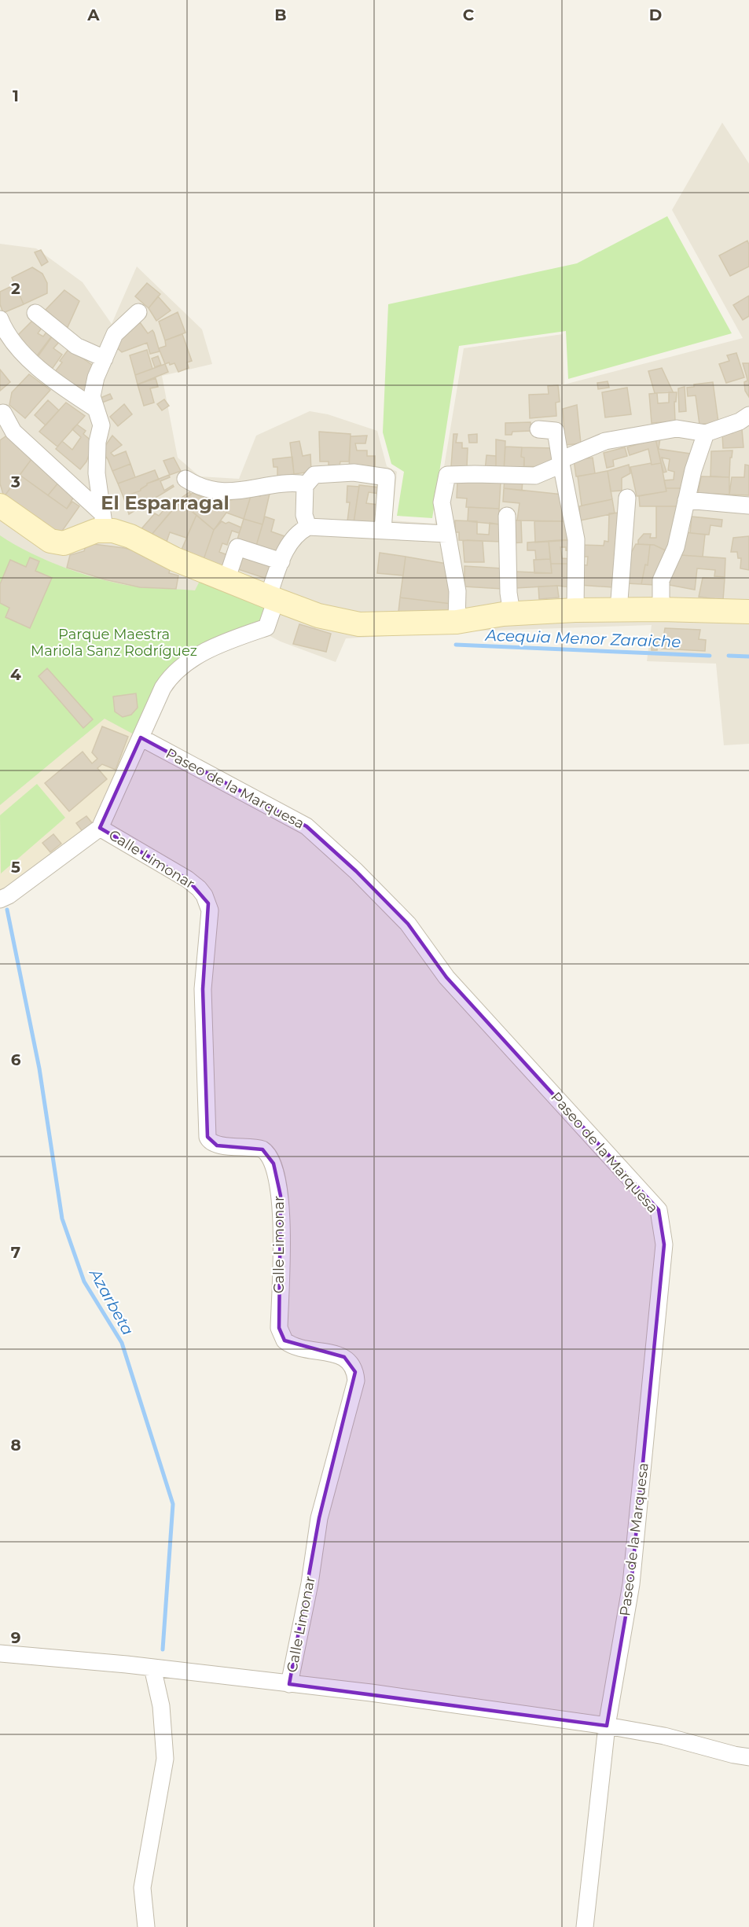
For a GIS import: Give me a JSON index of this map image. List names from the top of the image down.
{
  "streets": {
    "street": ["Paseo de la Marquesa", "Calle Limonar"]
  },
  "crossings": [
    ["Paseo de la Marquesa", "Calle Limonar"]
  ],
  "districts": ["El Esparragal"],
  "water": ["Acequia Menor Zaraiche", "Azarbeta"],
  "parks": ["Parque Maestra Mariola Sanz Rodríguez"],
  "grid": {
    "columns": [
      "A",
      "B",
      "C",
      "D"
    ],
    "rows": [
      "1",
      "2",
      "3",
      "4",
      "5",
      "6",
      "7",
      "8",
      "9"
    ]
  }
}
